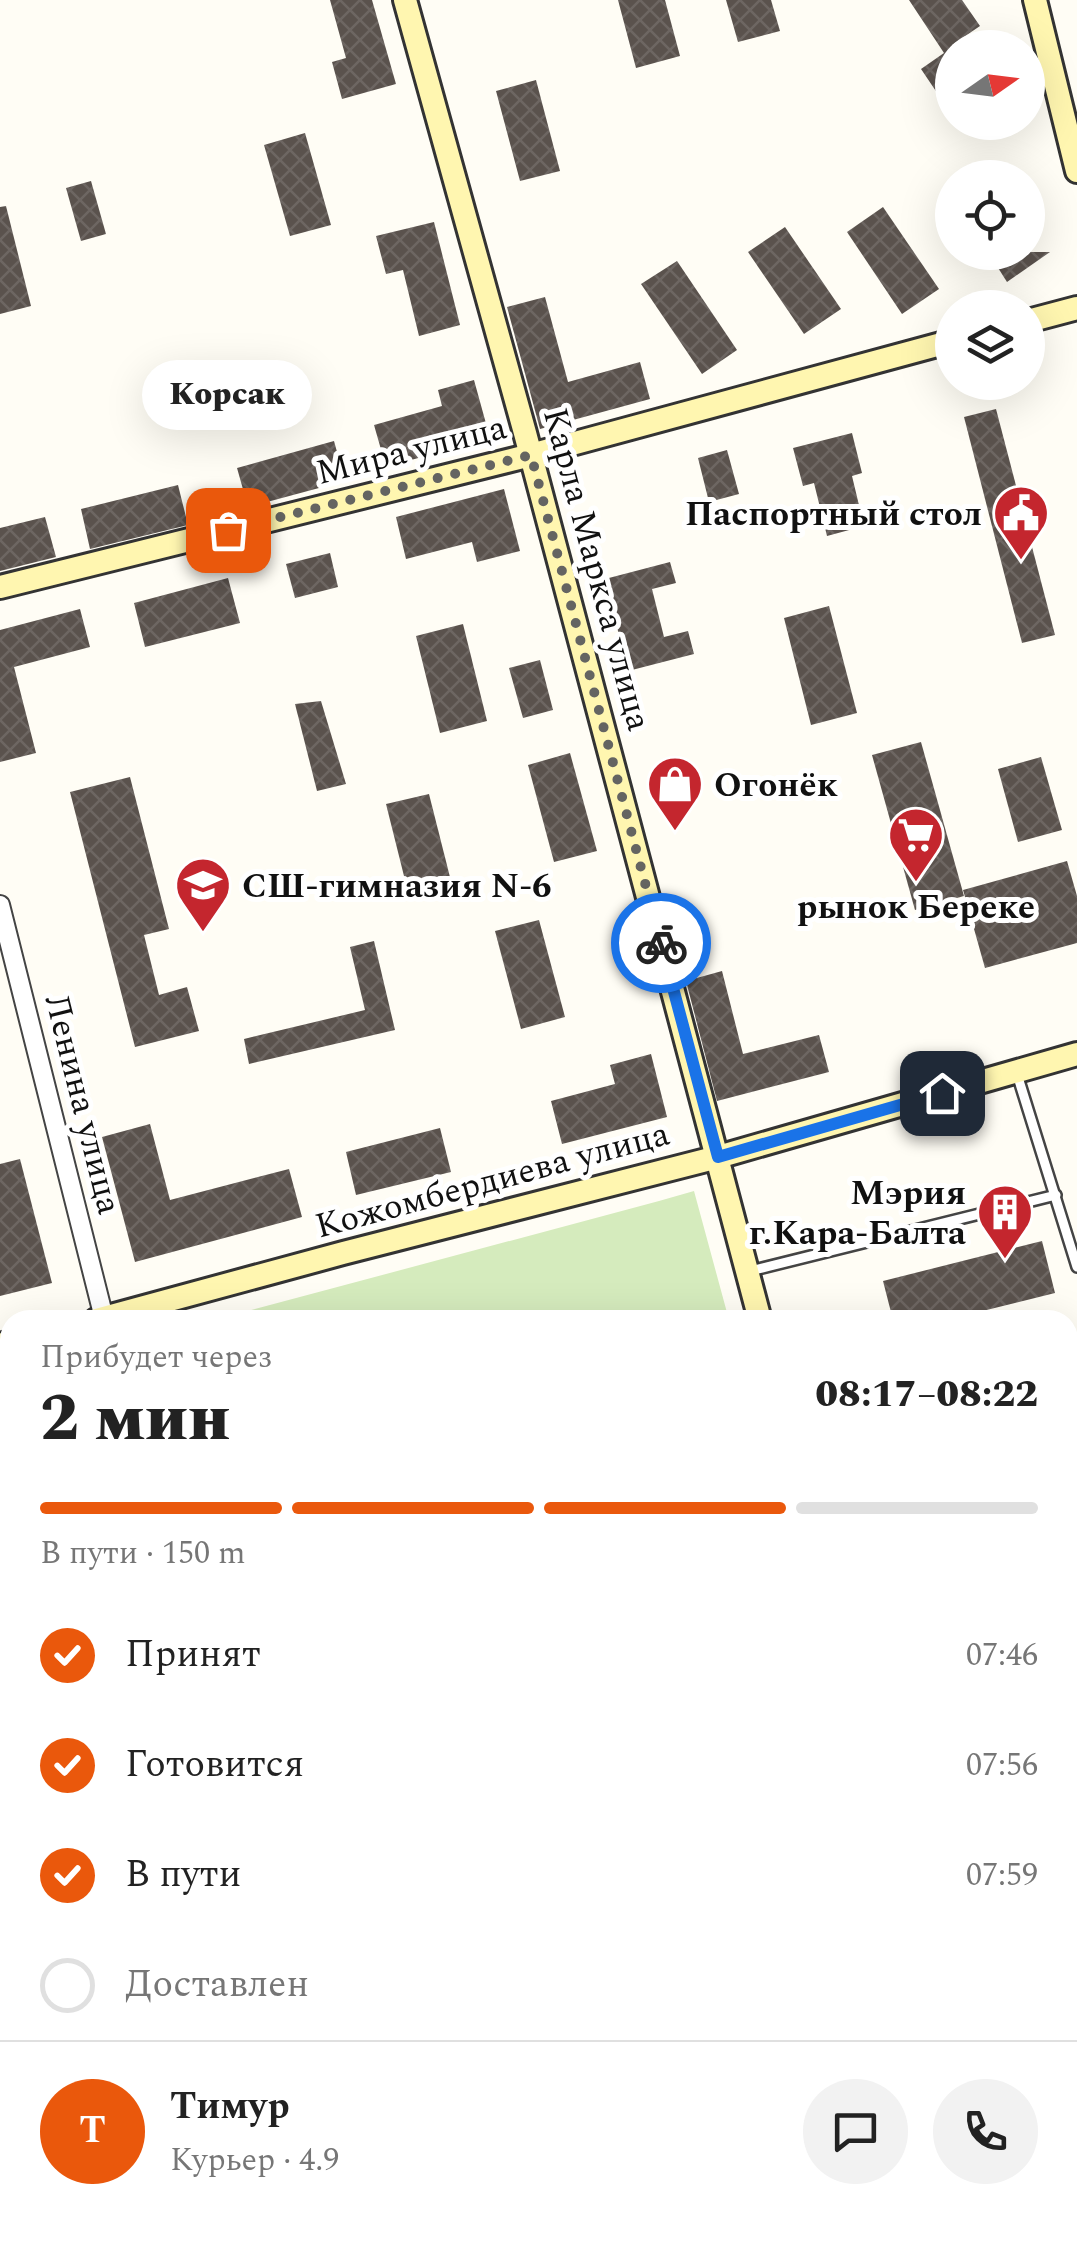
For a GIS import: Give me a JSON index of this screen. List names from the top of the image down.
{
  "streets": {
    "street": [
      "Мира улица",
      "Карла Маркса улица",
      "Ленина улица",
      "Кожомбердиева улица"
    ]
  },
  "crossings": [
    ["Мира улица", "Карла Маркса улица"],
    ["Карла Маркса улица", "Кожомбердиева улица"]
  ],
  "places": {
    "other": ["Корсак"],
    "public building": ["Паспортный стол"],
    "shop": ["Огонёк"],
    "supermarket": ["рынок Береке"],
    "school or university": ["СШ-гимназия N-6"],
    "building": ["Мэрия г.Кара-Балта"]
  },
  "north": "right",
  "page": {
    "bubble": "Корсак",
    "heading": ["2 мин", "Прибудет через", "08:17–08:22"],
    "panel": ["Тимур", "Курьер · 4.9"],
    "bar": "В пути · 150 m",
    "list": [
      ["Принят", "07:46"],
      ["Готовится", "07:56"],
      ["В пути", "07:59"],
      "Доставлен"
    ],
    "round": "Т"
  }
}
